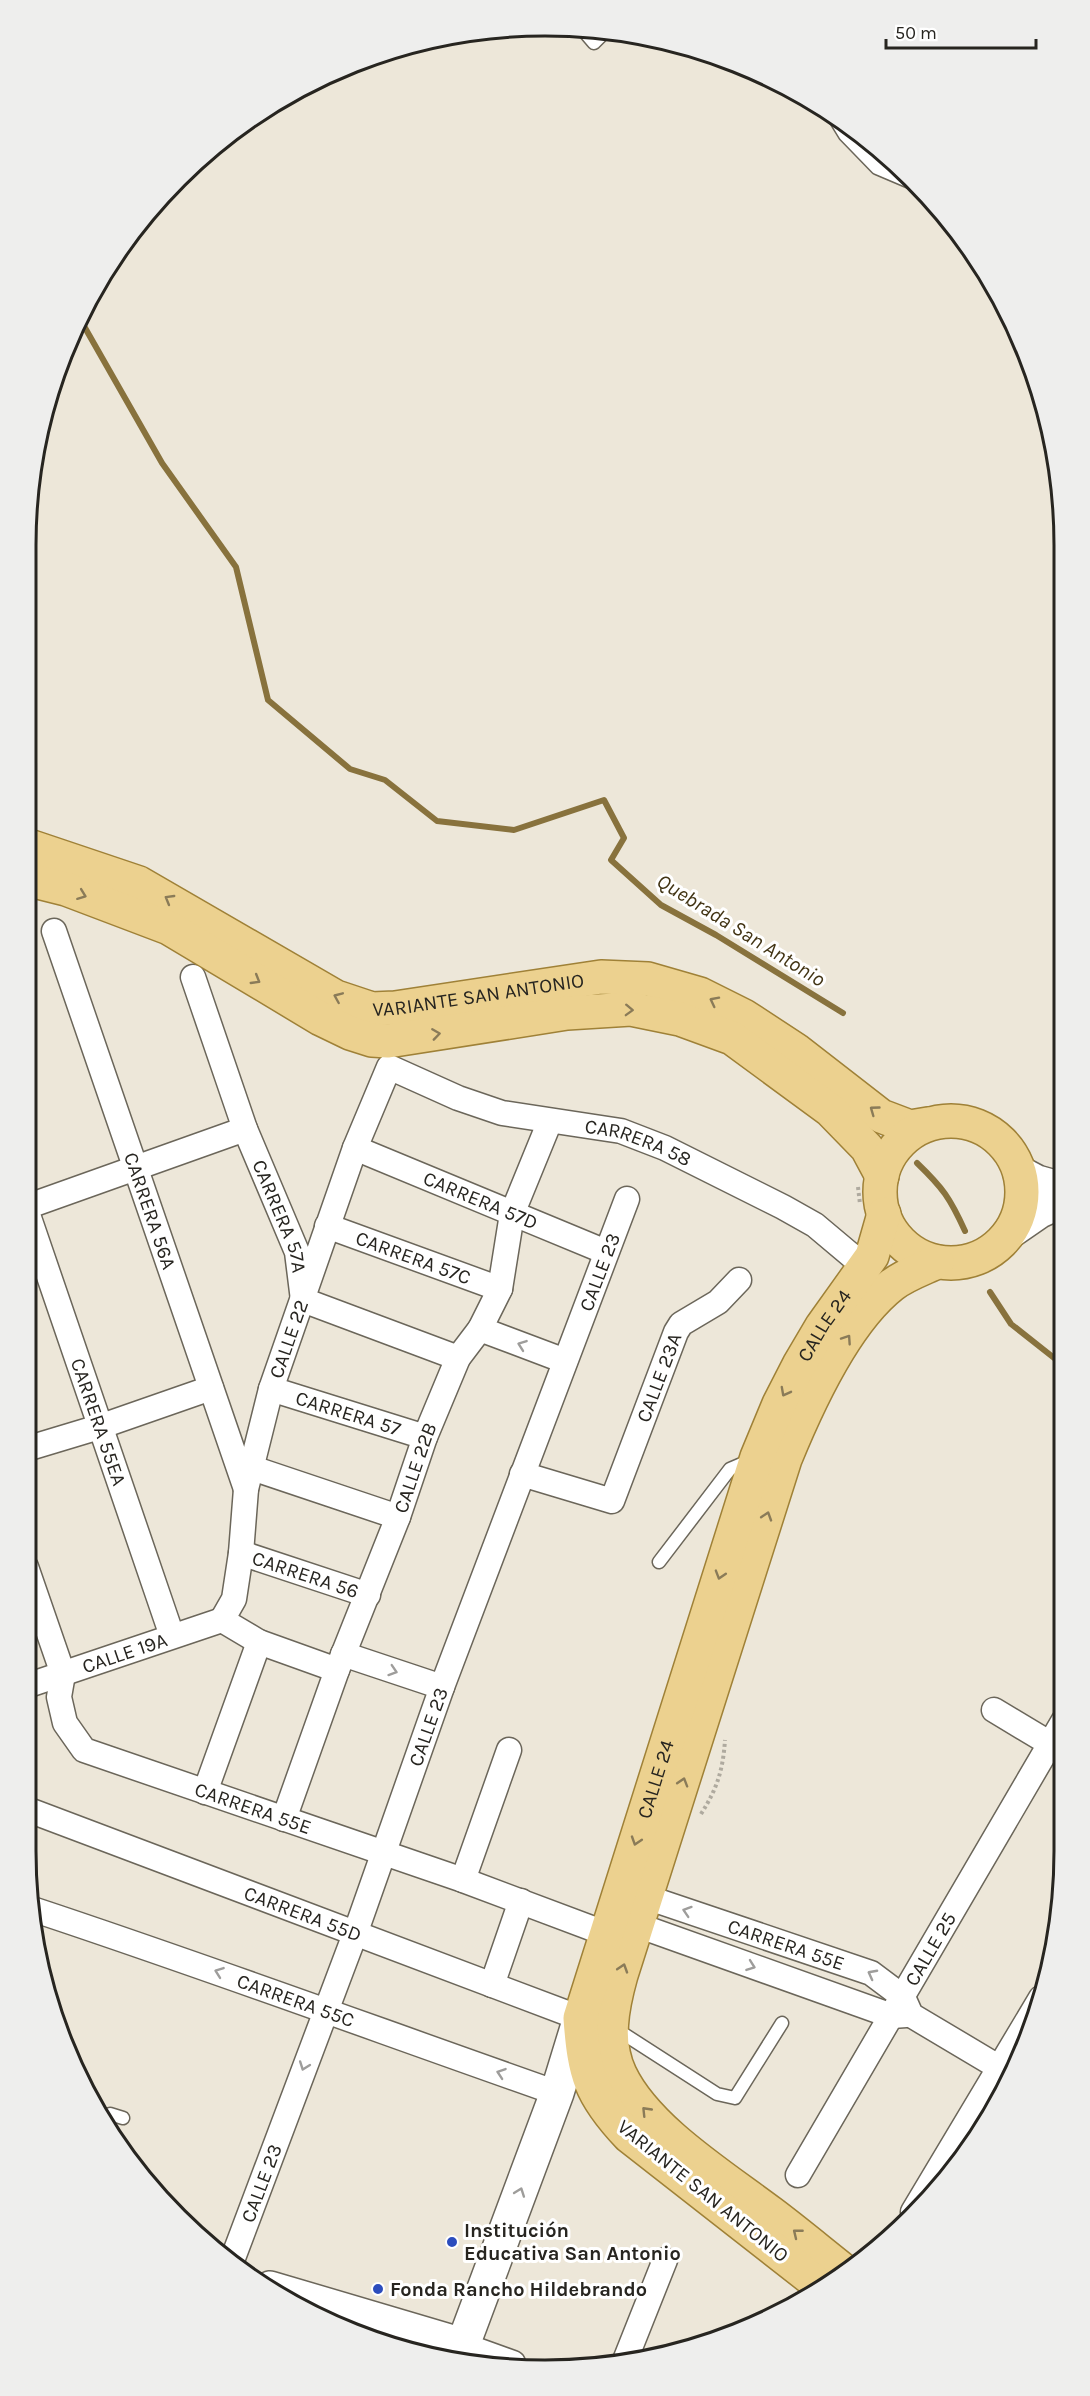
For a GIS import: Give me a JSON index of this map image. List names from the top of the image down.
{
  "streets": {
    "main road": ["VARIANTE SAN ANTONIO", "CALLE 24"],
    "street": [
      "CARRERA 58",
      "CARRERA 57D",
      "CARRERA 56A",
      "CARRERA 57A",
      "CARRERA 57C",
      "CALLE 23",
      "CALLE 22",
      "CALLE 23A",
      "CARRERA 57",
      "CARRERA 55EA",
      "CALLE 22B",
      "CARRERA 56",
      "CALLE 19A",
      "CARRERA 55E",
      "CARRERA 55D",
      "CALLE 25",
      "CARRERA 55C"
    ]
  },
  "crossings": [
    ["VARIANTE SAN ANTONIO", "CALLE 24"],
    ["VARIANTE SAN ANTONIO", "CARRERA 55D"],
    ["CARRERA 58", "CALLE 24"],
    ["CARRERA 58", "CALLE 22"],
    ["CARRERA 58", "CALLE 22B"],
    ["CARRERA 57D", "CALLE 23"],
    ["CARRERA 57D", "CALLE 22"],
    ["CARRERA 57D", "CALLE 22B"],
    ["CARRERA 56A", "CALLE 22"],
    ["CARRERA 57A", "CALLE 22"],
    ["CARRERA 57A", "CALLE 22B"],
    ["CARRERA 57C", "CALLE 22"],
    ["CARRERA 57C", "CALLE 22B"],
    ["CALLE 23", "CALLE 23A"],
    ["CALLE 23", "CARRERA 55E"],
    ["CALLE 23", "CARRERA 55D"],
    ["CALLE 23", "CARRERA 55C"],
    ["CALLE 24", "CARRERA 55E"],
    ["CALLE 24", "CARRERA 55D"],
    ["CALLE 24", "CARRERA 55C"],
    ["CALLE 22", "CARRERA 57"],
    ["CALLE 22", "CARRERA 56"],
    ["CALLE 22", "CALLE 19A"],
    ["CARRERA 57", "CALLE 22B"],
    ["CARRERA 55EA", "CALLE 19A"],
    ["CALLE 22B", "CARRERA 56"],
    ["CALLE 22B", "CARRERA 55E"],
    ["CALLE 19A", "CARRERA 55E"],
    ["CARRERA 55E", "CALLE 25"]
  ],
  "one_way": ["CARRERA 55C"],
  "water": ["Quebrada San Antonio"],
  "places": ["Institución Educativa San Antonio", "Fonda Rancho Hildebrando"],
  "scale_bar": "50 m"
}
